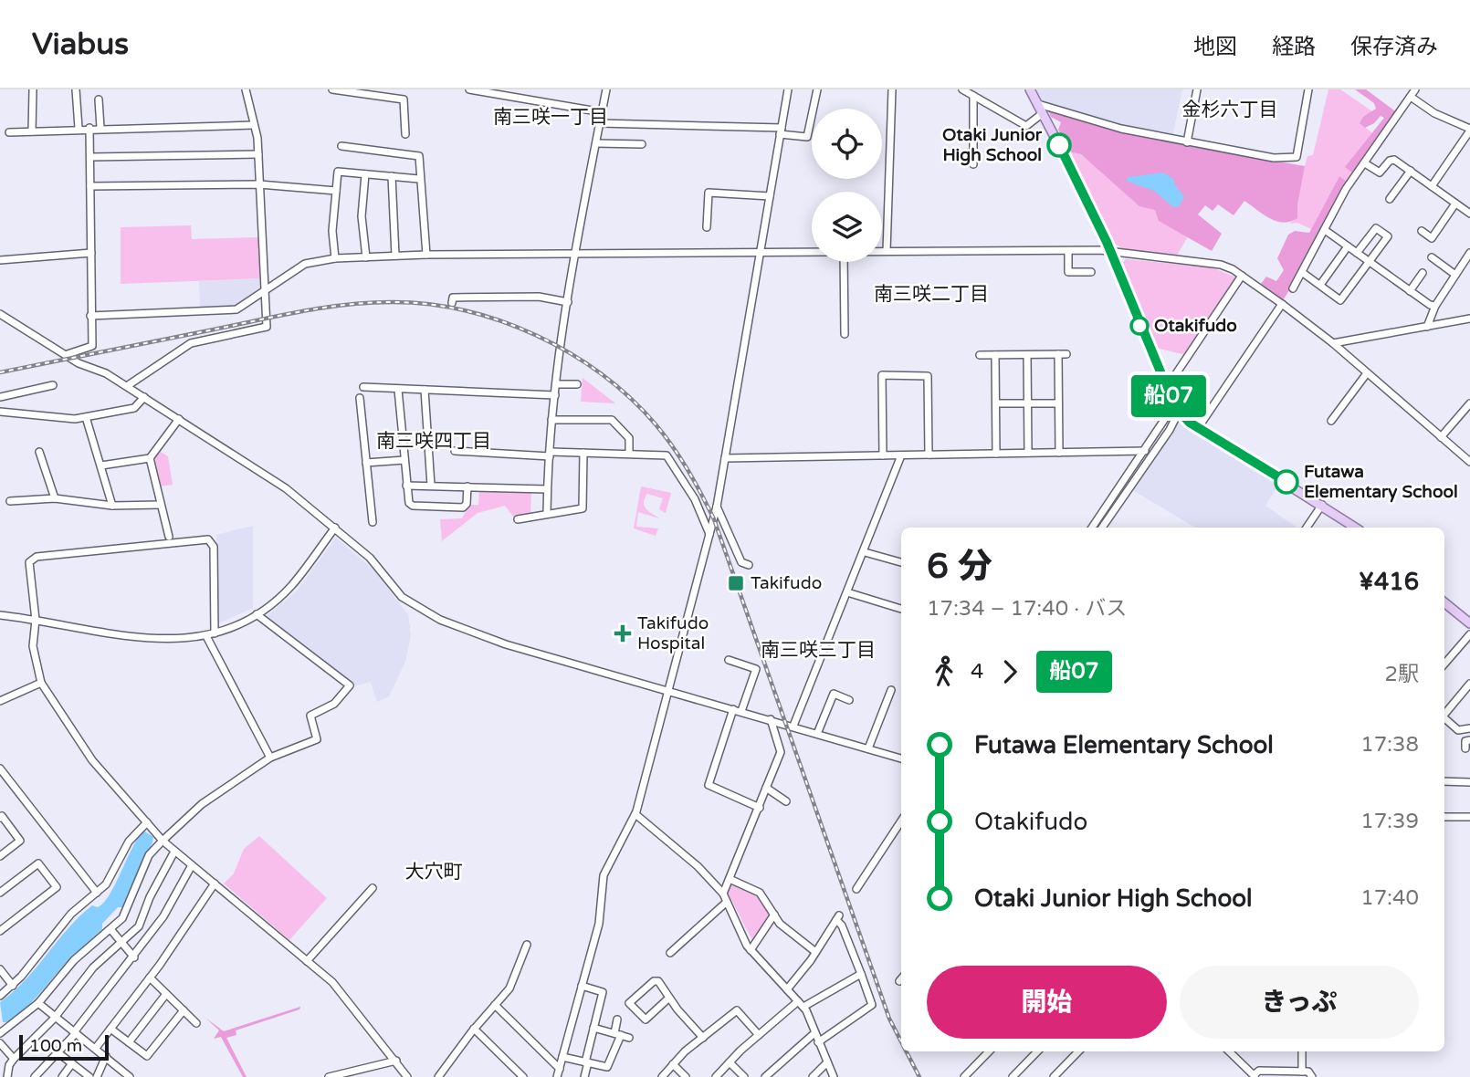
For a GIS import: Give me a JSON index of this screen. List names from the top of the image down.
{
  "districts": [
    "金杉六丁目",
    "南三咲一丁目",
    "南三咲二丁目",
    "南三咲四丁目",
    "南三咲三丁目",
    "大穴町"
  ],
  "places": {
    "other": ["Otaki Junior High School", "Otakifudo", "Futawa Elementary School"],
    "transit": ["Takifudo"],
    "health": ["Takifudo Hospital"]
  },
  "lines": ["bus line 船07"],
  "scale_bar": "100 m",
  "page": {
    "header": "Viabus",
    "nav": ["地図", "経路", "保存済み"],
    "on_map": "船07",
    "heading": ["6 分", "17:34 – 17:40 · バス", "¥416"],
    "legs": ["4", "船07", "2駅"],
    "list": [
      {
        "name": "Futawa Elementary School",
        "value": "17:38"
      },
      {
        "name": "Otakifudo",
        "value": "17:39"
      },
      {
        "name": "Otaki Junior High School",
        "value": "17:40"
      }
    ],
    "buttons": ["開始", "きっぷ"],
    "scale": "100 m"
  }
}
